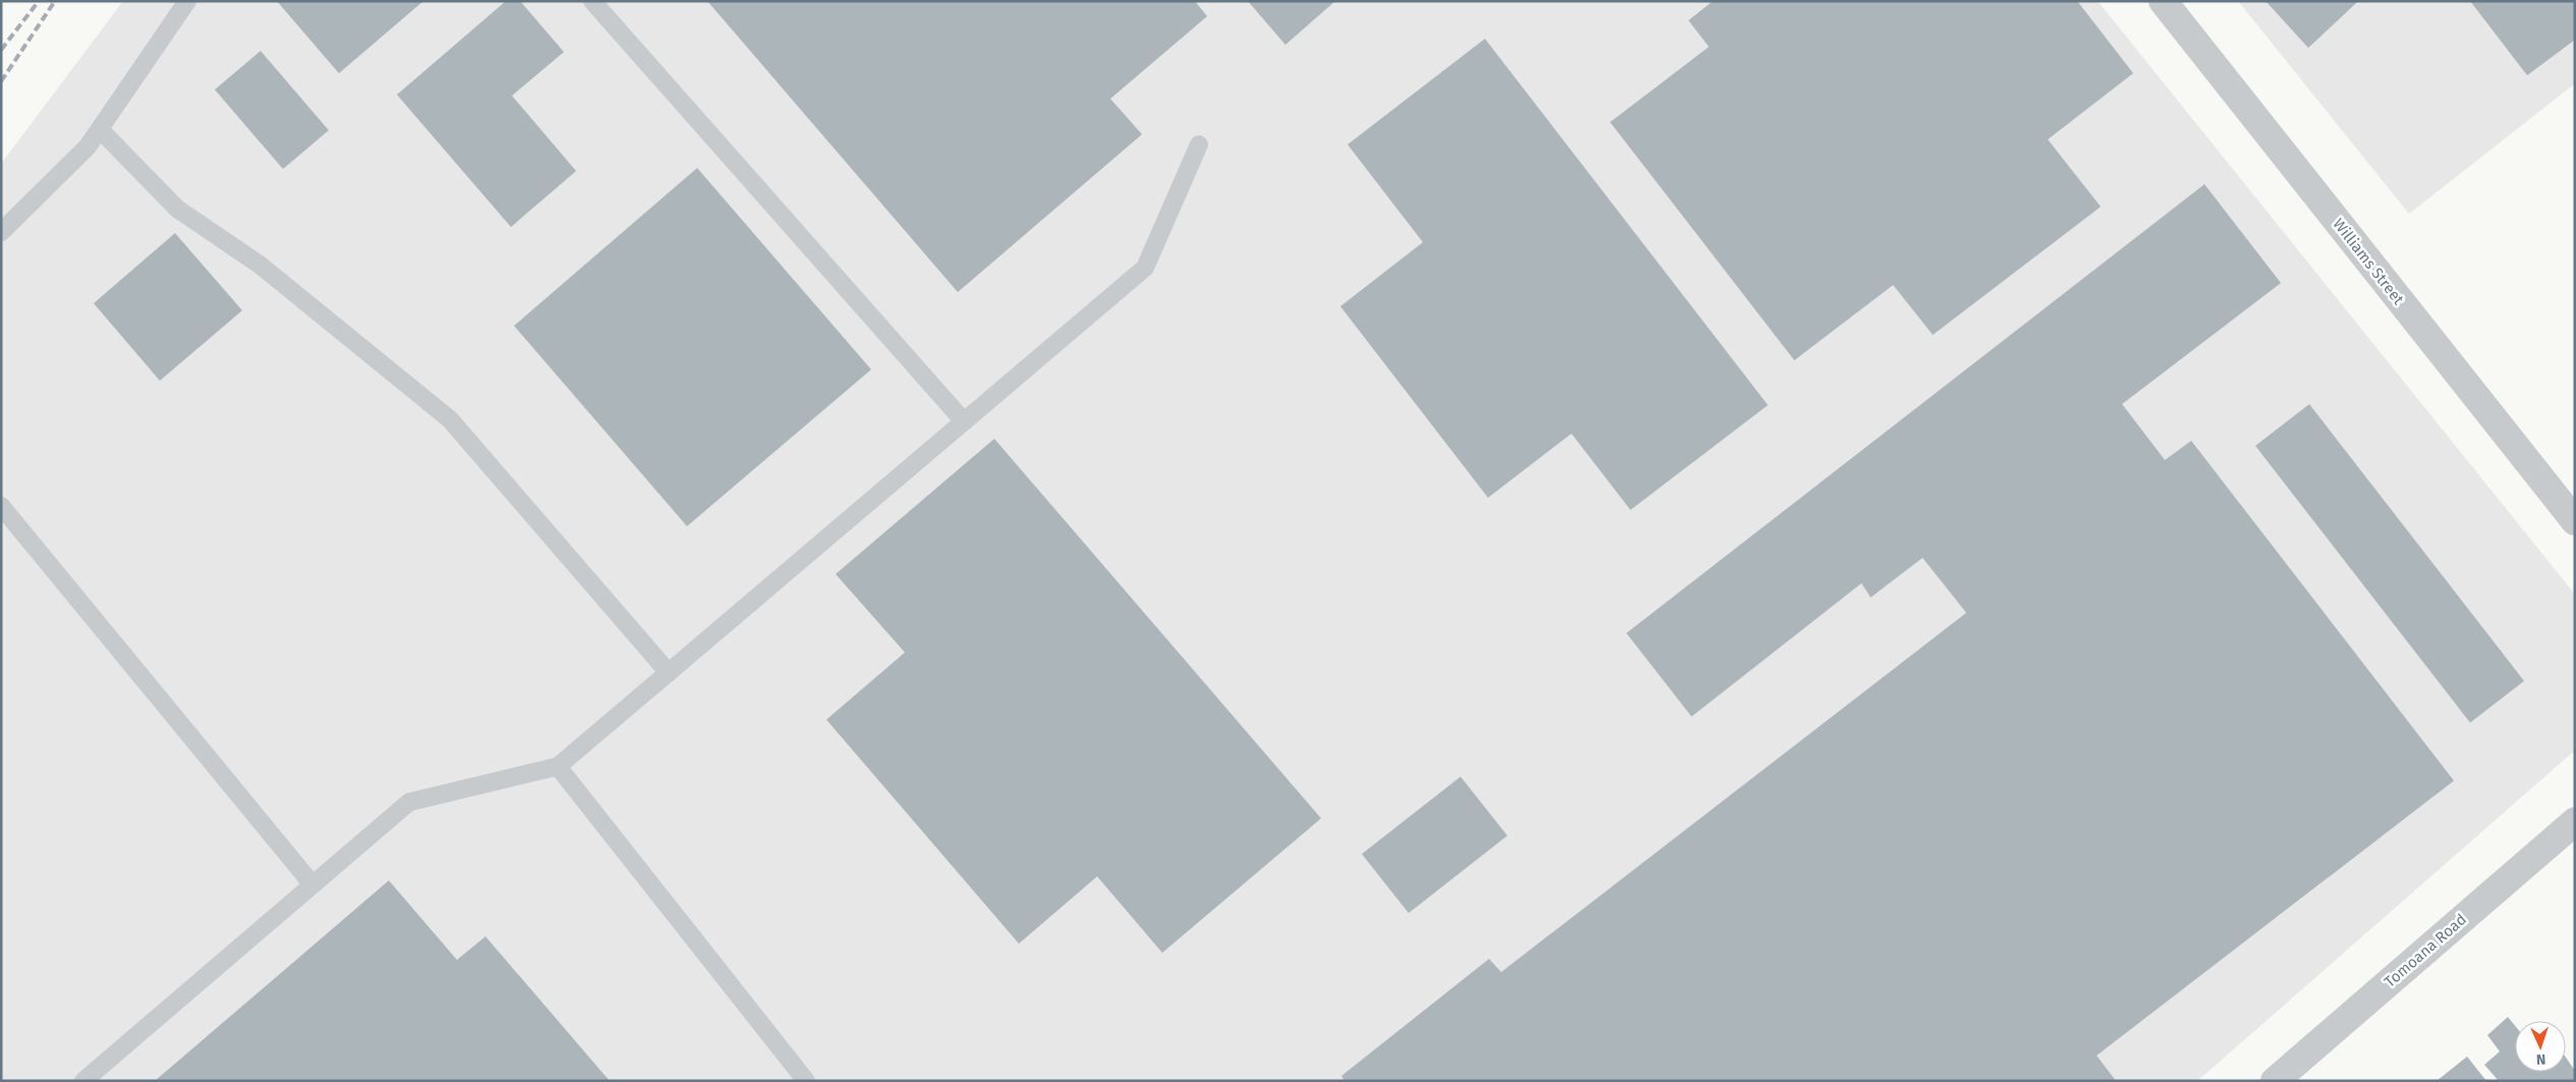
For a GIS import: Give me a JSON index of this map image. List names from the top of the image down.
{
  "streets": {
    "street": ["Williams Street", "Tomoana Road"]
  },
  "north": "bottom"
}
